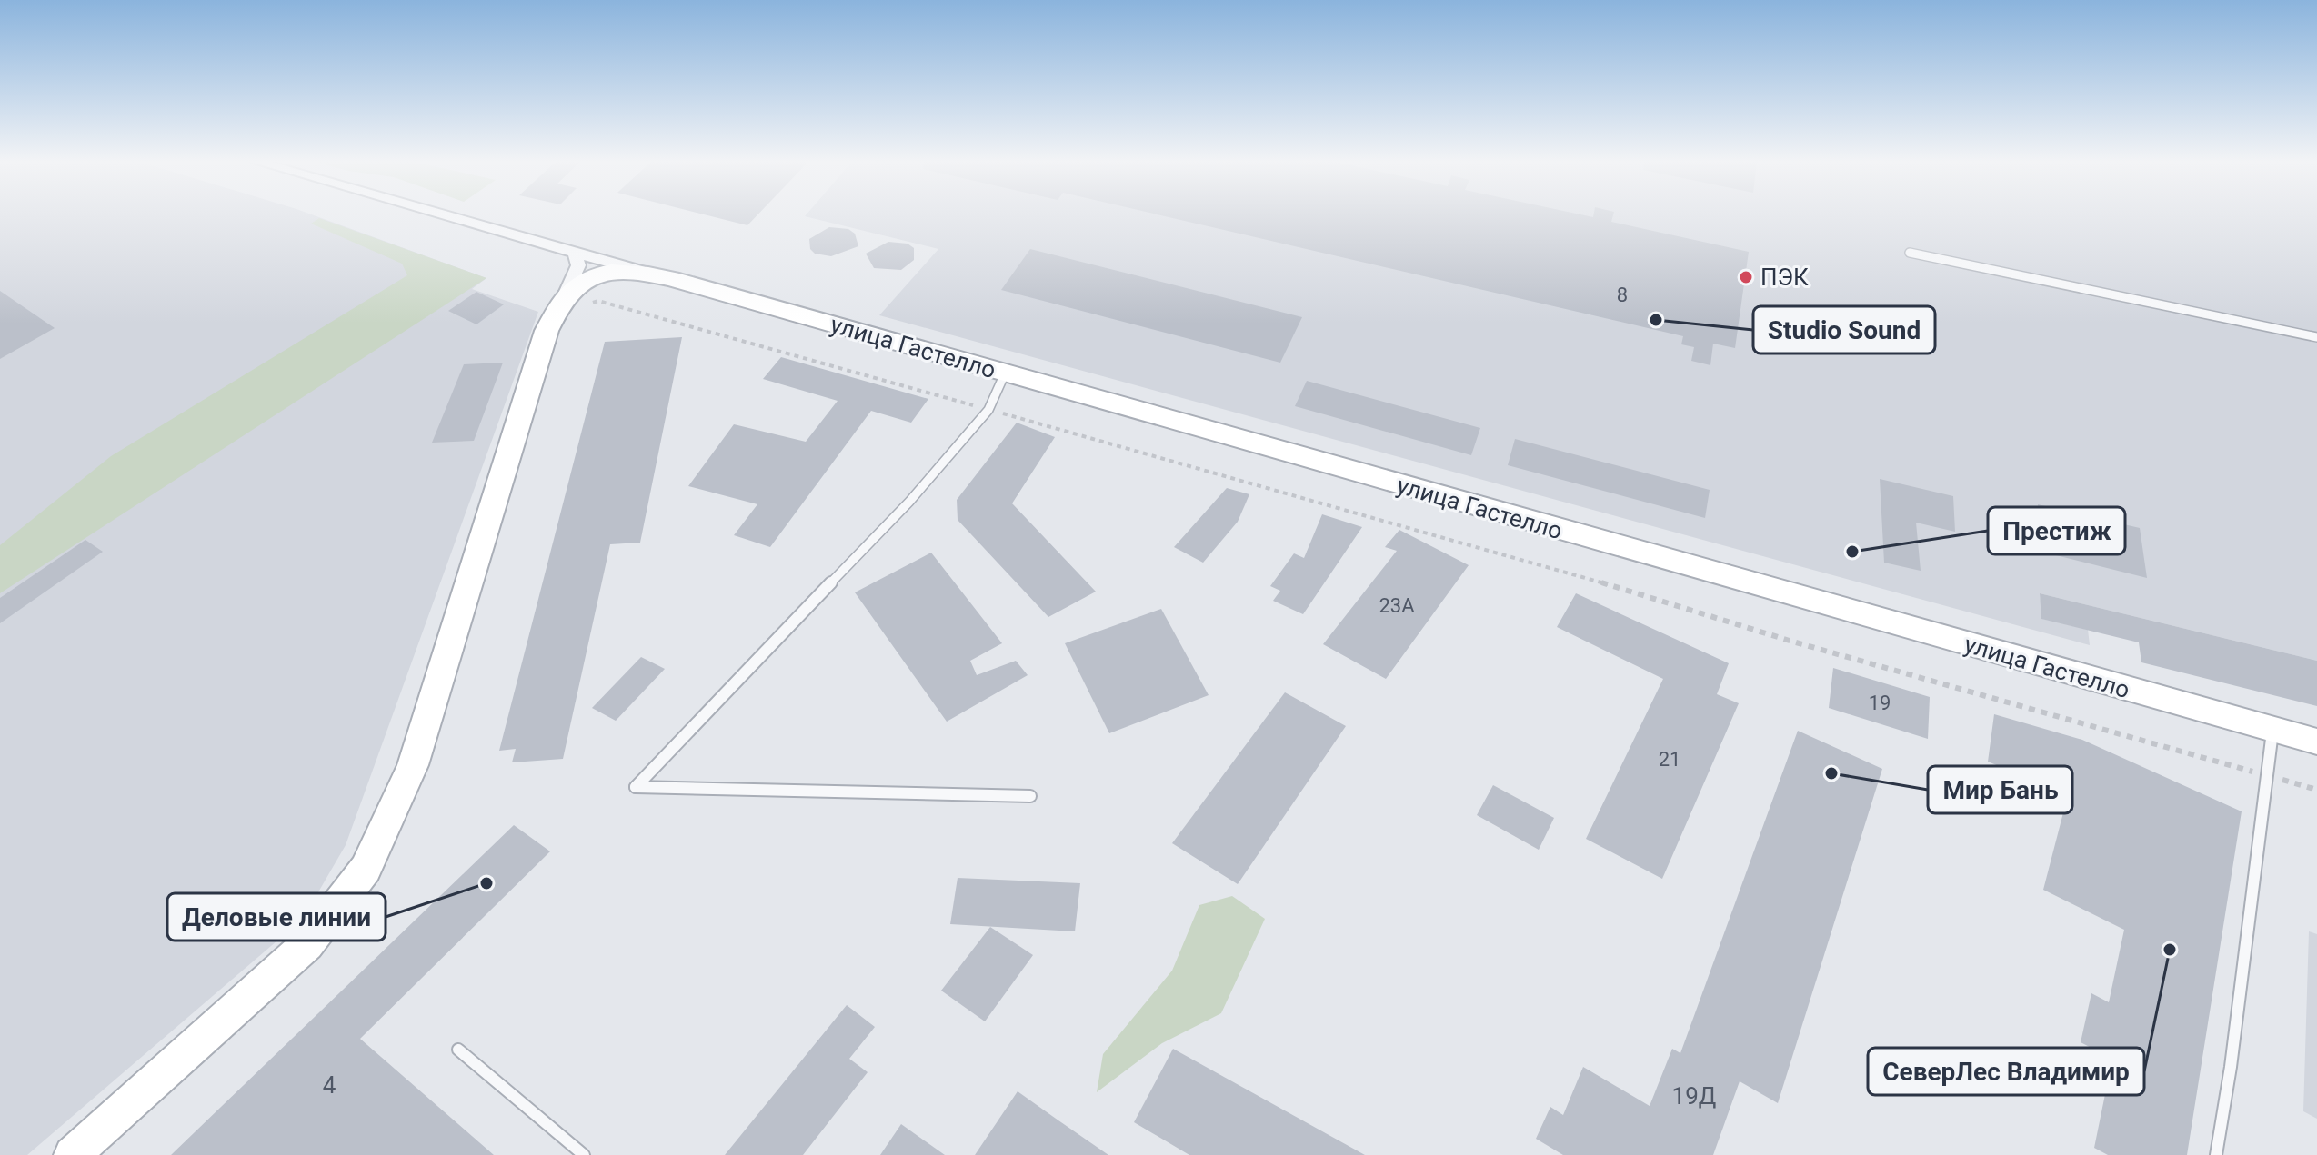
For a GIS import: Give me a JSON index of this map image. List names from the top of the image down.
{
  "streets": {
    "main road": ["улица Гастелло"]
  },
  "places": [
    "ПЭК",
    "Studio Sound",
    "Престиж",
    "Мир Бань",
    "Деловые линии",
    "СеверЛес Владимир"
  ],
  "house_numbers": [
    "8",
    "23А",
    "19",
    "21",
    "4",
    "19Д"
  ]
}
